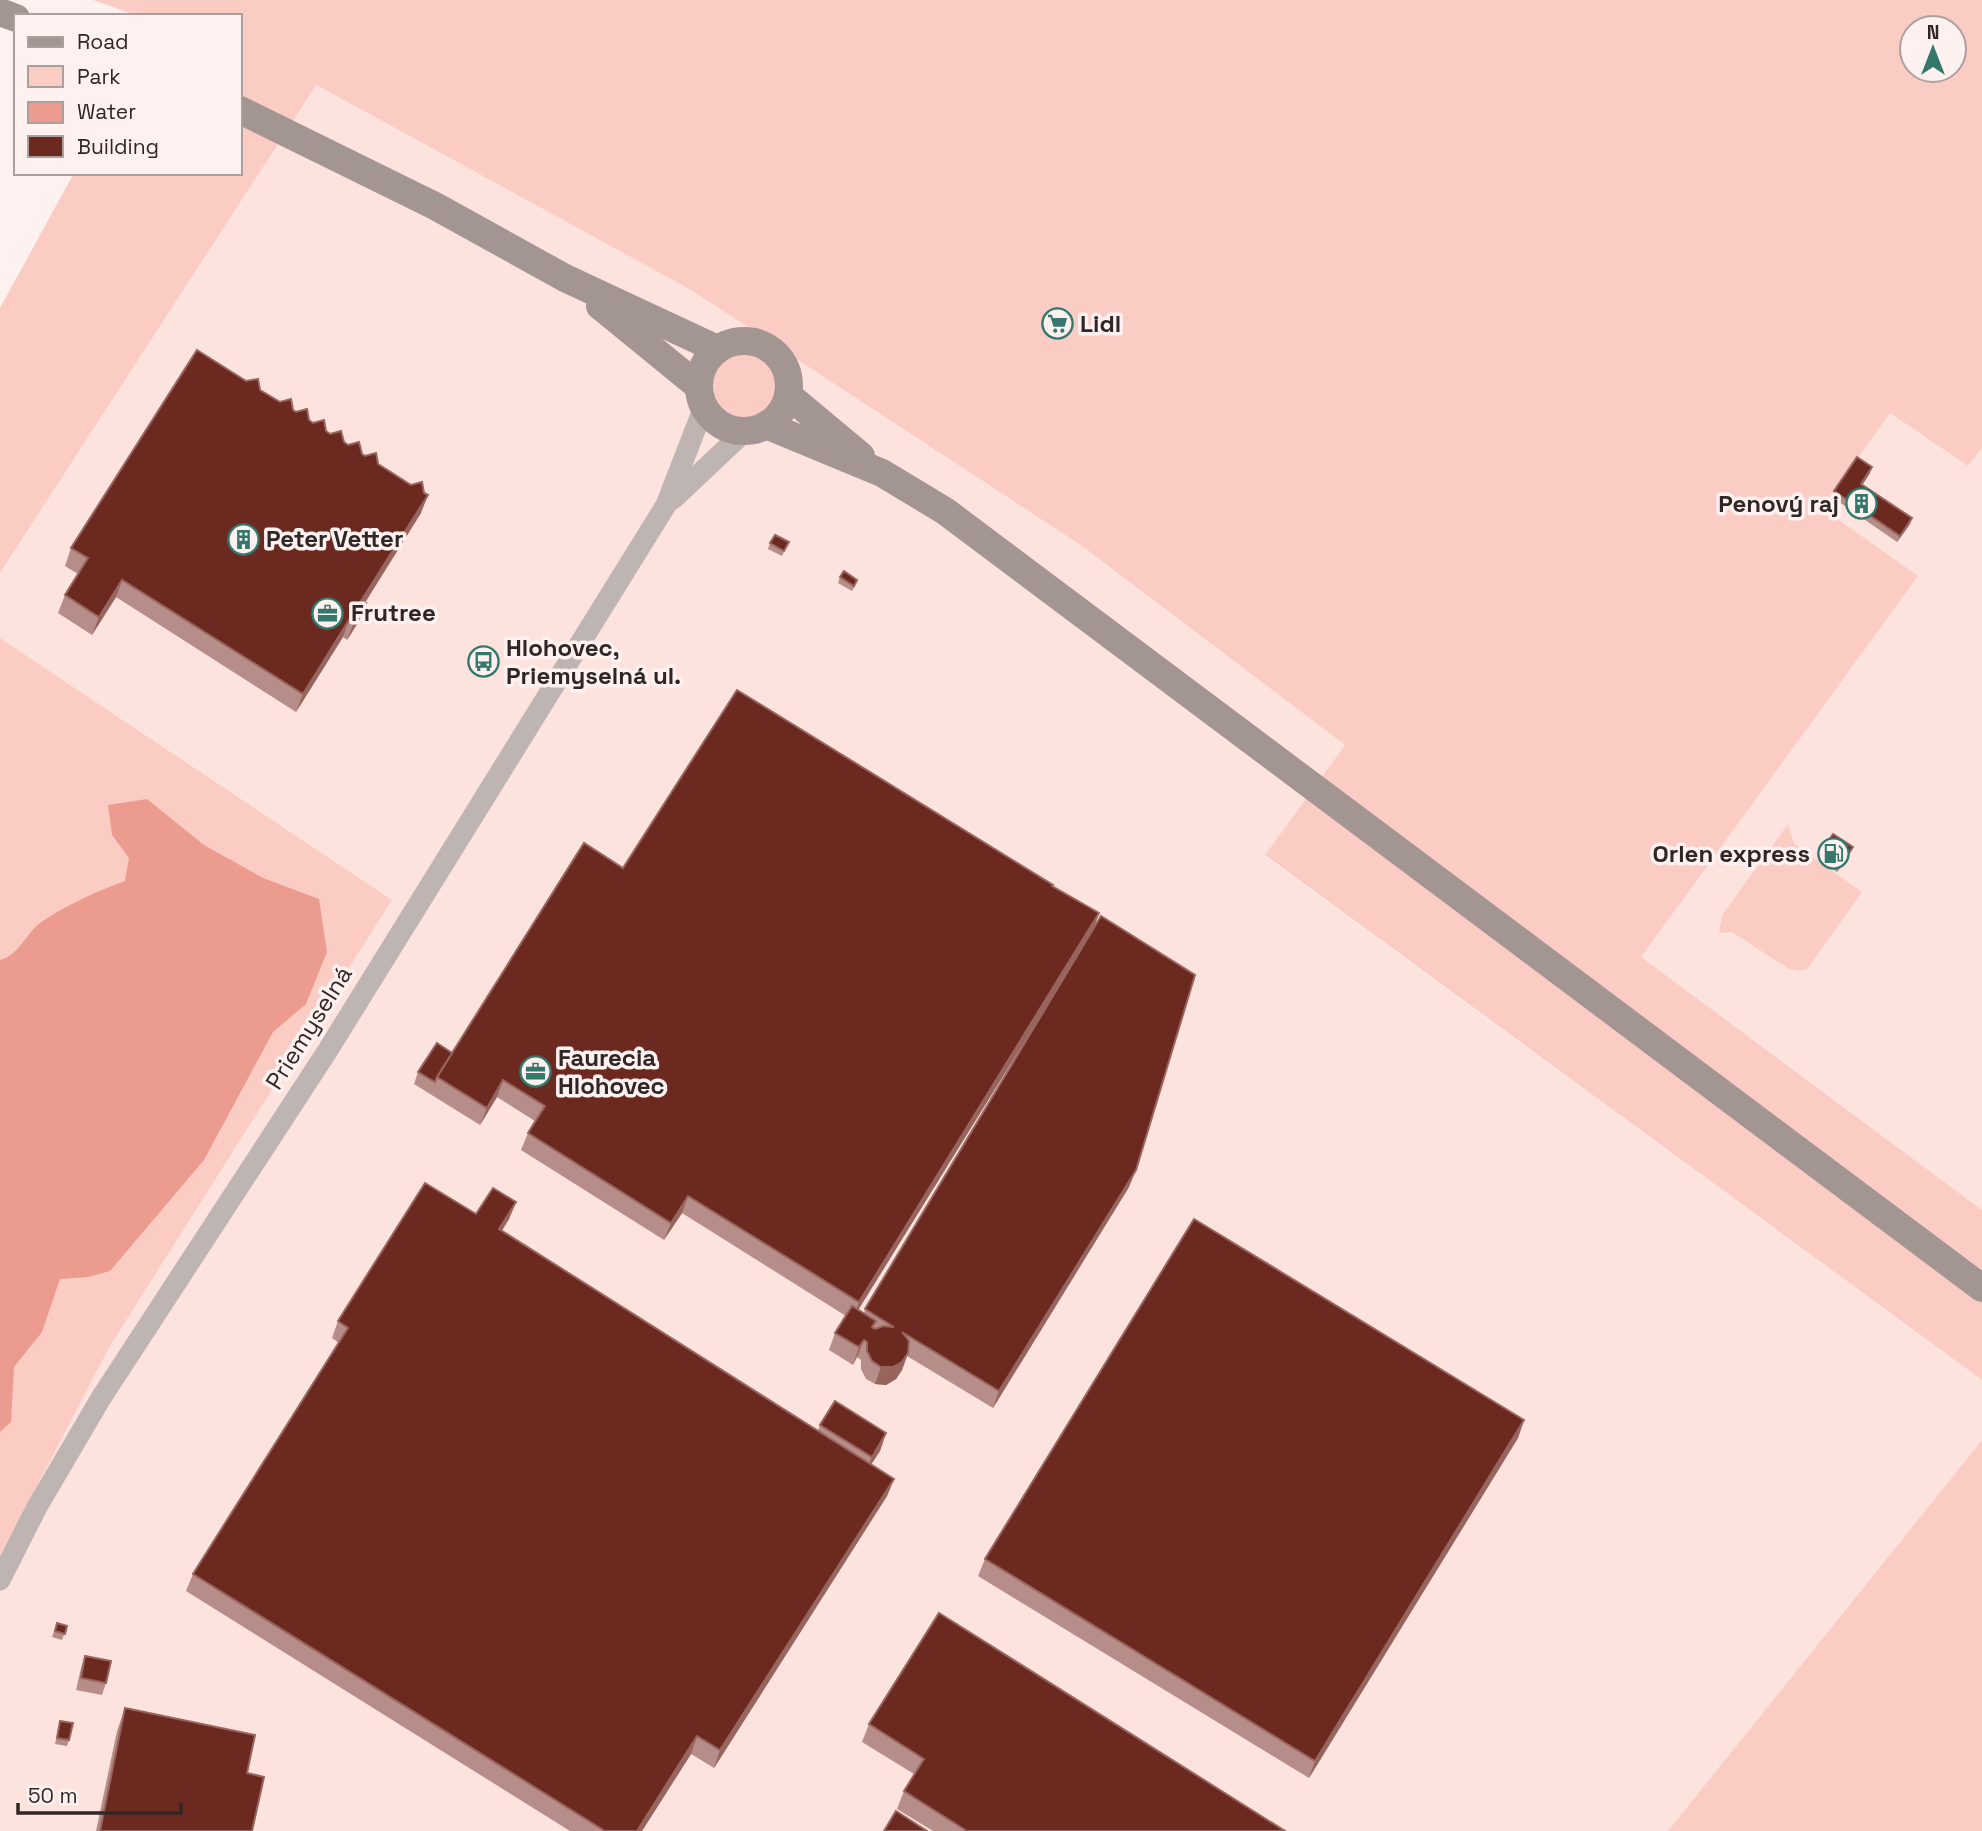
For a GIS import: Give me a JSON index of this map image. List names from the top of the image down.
{
  "streets": {
    "street": ["Priemyselná"]
  },
  "places": {
    "supermarket": ["Lidl"],
    "building": ["Penový raj", "Peter Vetter"],
    "office": ["Frutree", "Faurecia Hlohovec"],
    "bus stop": ["Hlohovec, Priemyselná ul."],
    "fuel station": ["Orlen express"]
  },
  "legend": [
    "Road",
    "Park",
    "Water",
    "Building"
  ],
  "scale_bar": "50 m",
  "north": "top"
}
